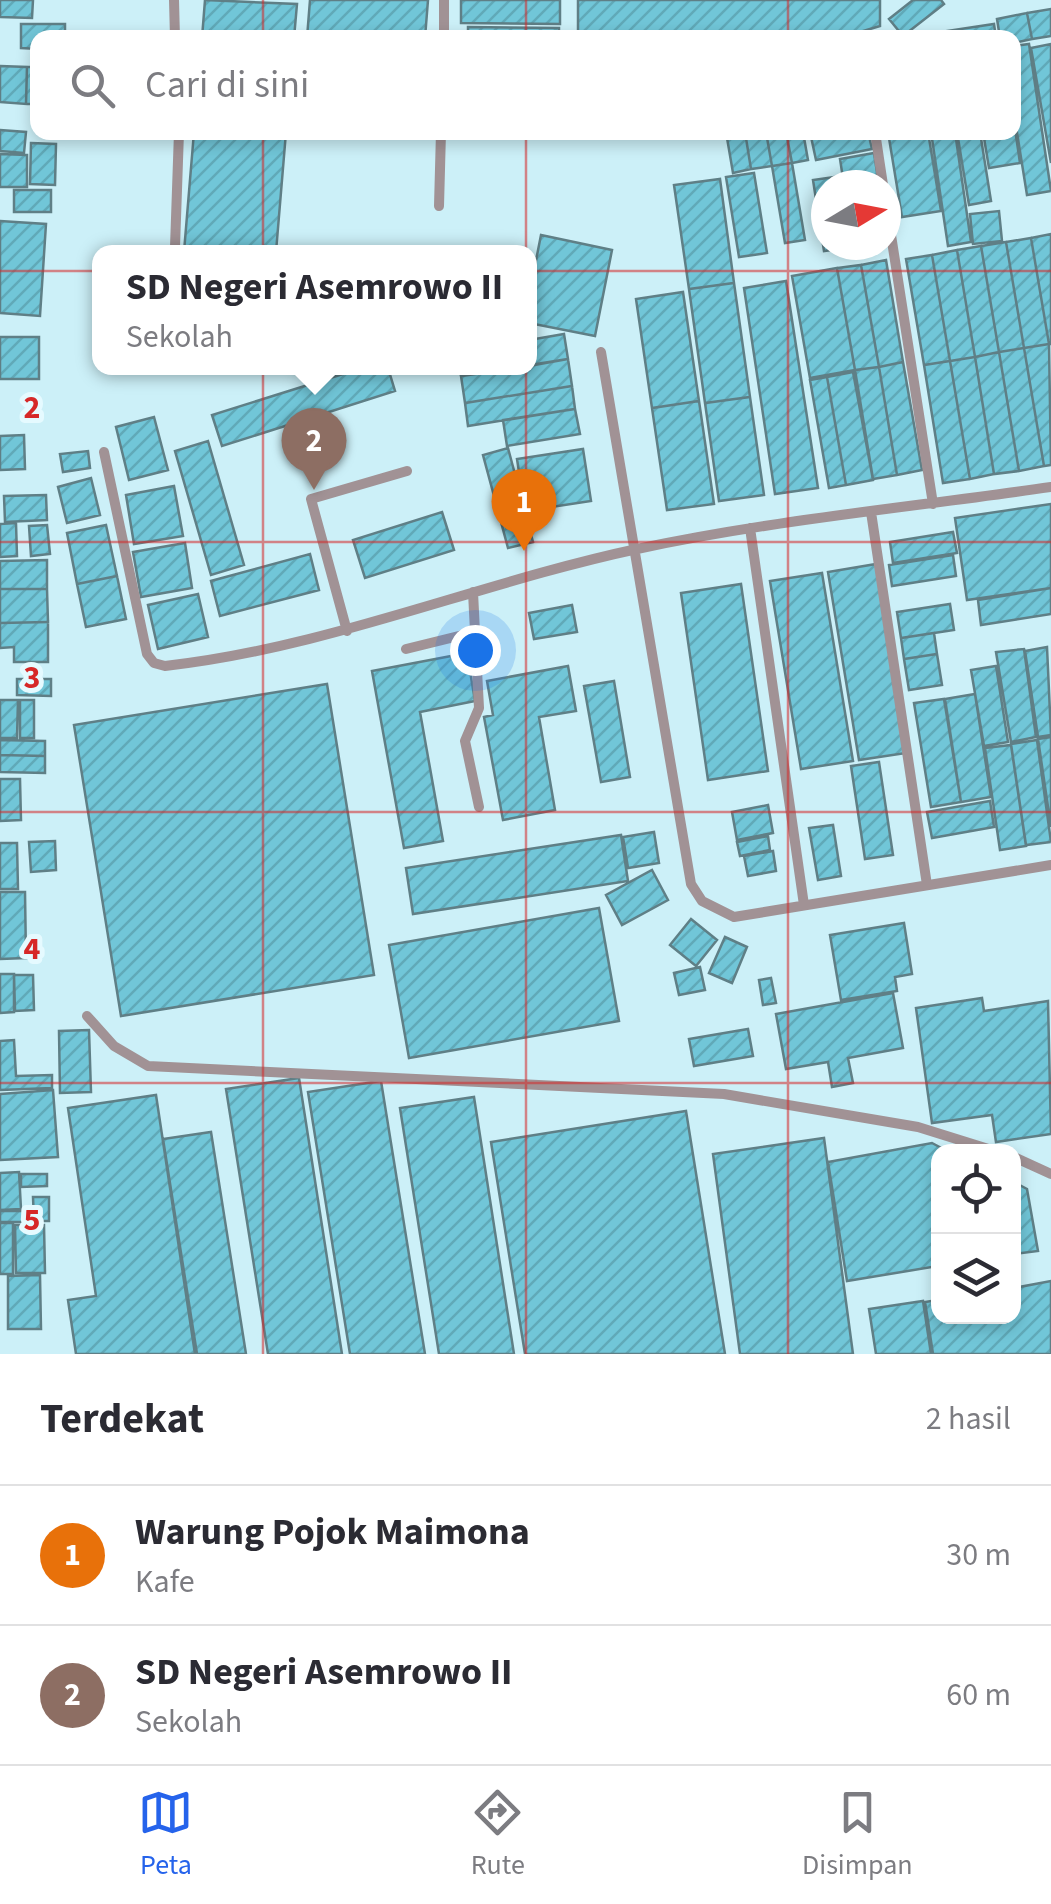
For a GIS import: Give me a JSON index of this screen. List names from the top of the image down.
{
  "north": "right",
  "page": {
    "search": "Cari di sini",
    "popup": ["SD Negeri Asemrowo II", "Sekolah"],
    "pins": ["2", "1"],
    "heading": ["Terdekat", "2 hasil"],
    "list": [
      {
        "mark": "1",
        "name": "Warung Pojok Maimona",
        "note": "Kafe",
        "value": "30 m"
      },
      {
        "mark": "2",
        "name": "SD Negeri Asemrowo II",
        "note": "Sekolah",
        "value": "60 m"
      }
    ],
    "nav": ["Peta", "Rute", "Disimpan"]
  },
  "grid": {
    "rows": [
      "2",
      "3",
      "4",
      "5"
    ]
  }
}
